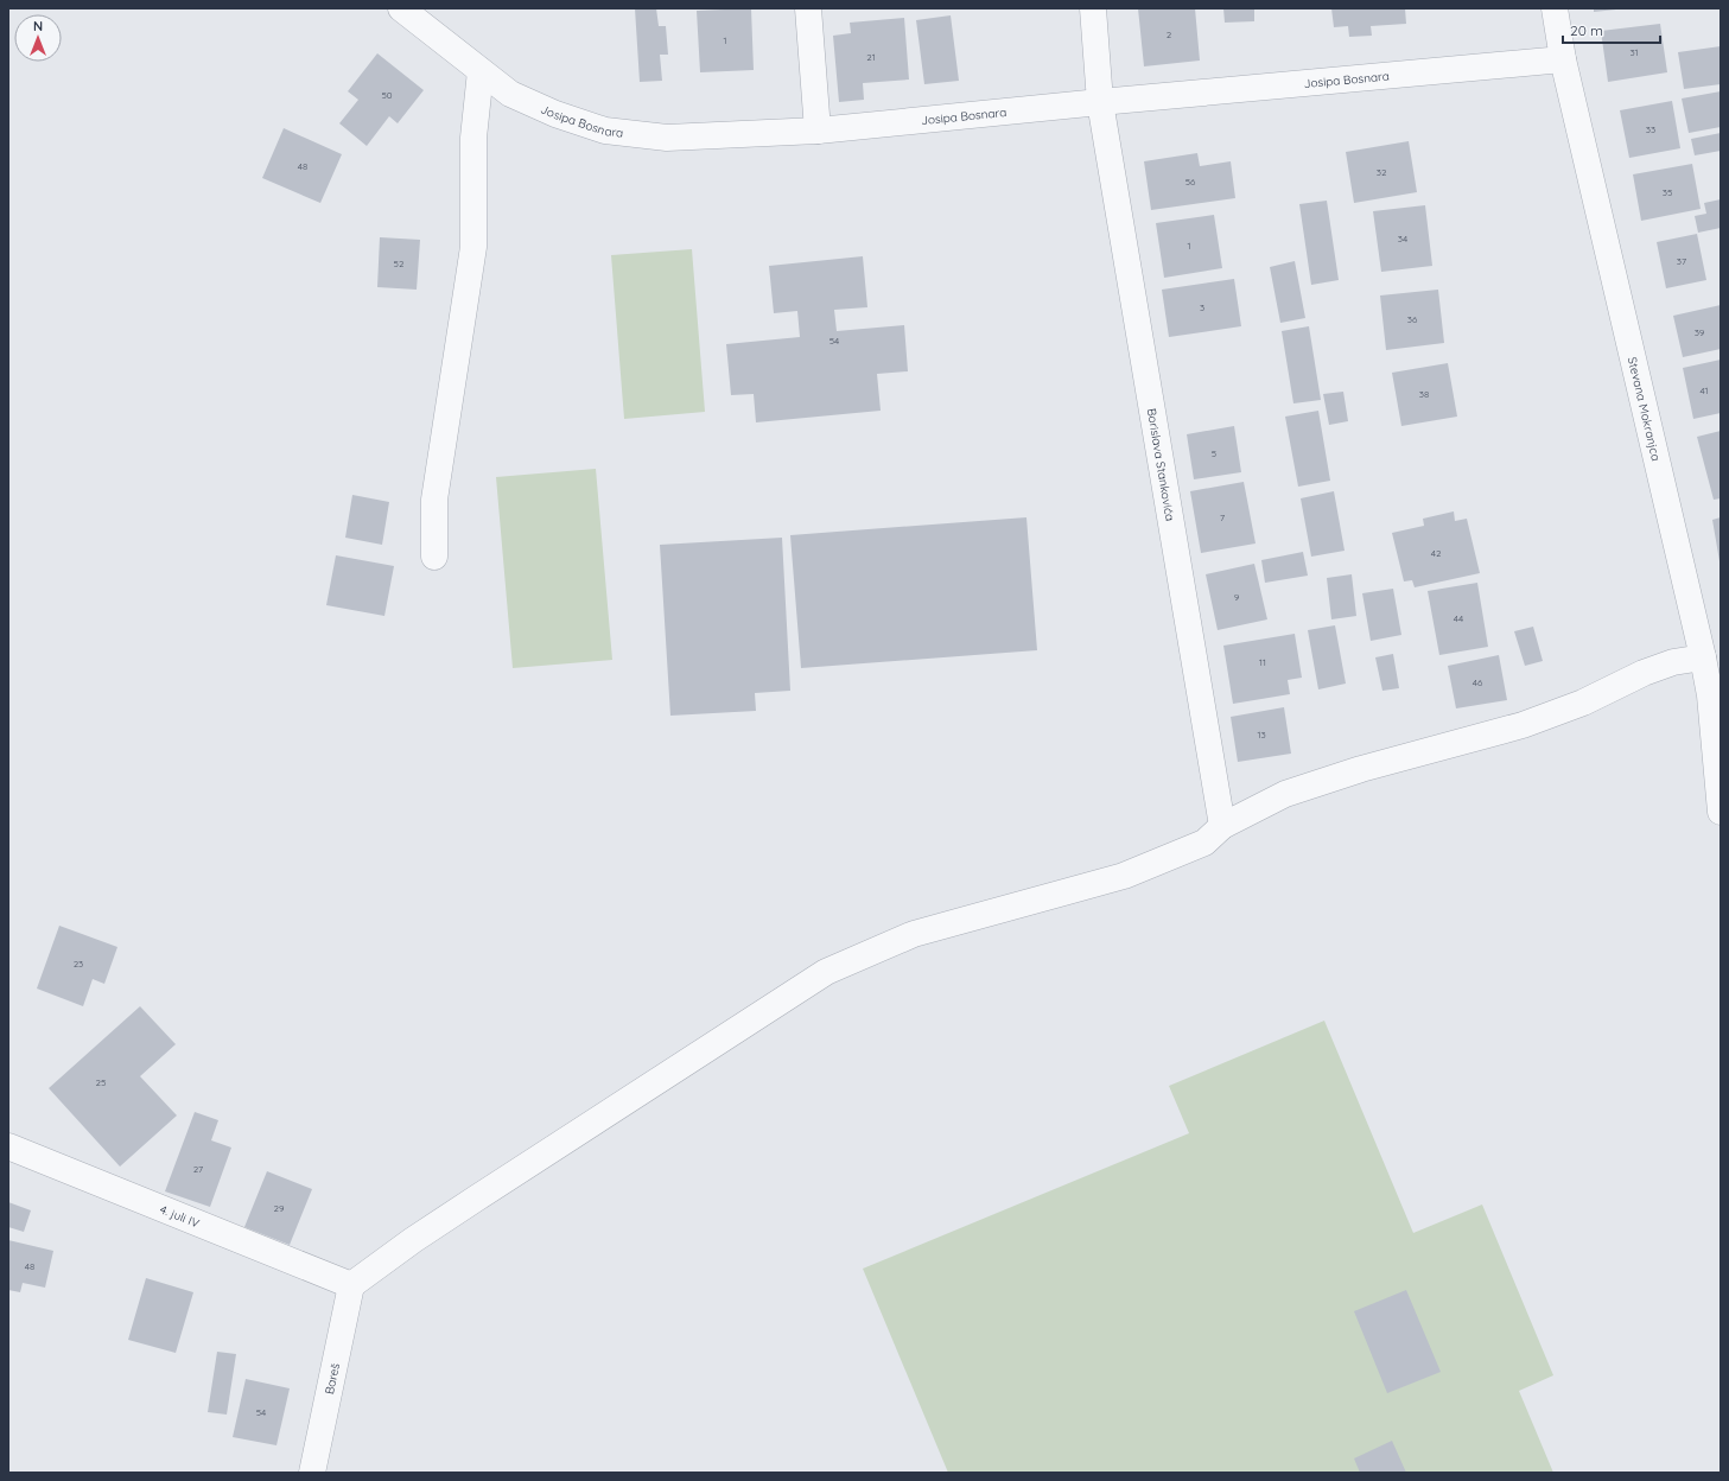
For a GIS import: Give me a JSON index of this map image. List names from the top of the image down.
{
  "streets": {
    "street": [
      "Josipa Bosnara",
      "Stevana Mokranjca",
      "Borislava Stankovića",
      "4. juli IV",
      "Bareš"
    ]
  },
  "crossings": [
    ["Josipa Bosnara", "Stevana Mokranjca"],
    ["Josipa Bosnara", "Borislava Stankovića"],
    ["4. juli IV", "Bareš"]
  ],
  "house_numbers": [
    "2",
    "1",
    "31",
    "21",
    "50",
    "33",
    "48",
    "32",
    "56",
    "35",
    "34",
    "1",
    "37",
    "52",
    "3",
    "36",
    "39",
    "54",
    "41",
    "38",
    "5",
    "7",
    "42",
    "9",
    "44",
    "11",
    "46",
    "13",
    "23",
    "25",
    "27",
    "29",
    "48",
    "54"
  ],
  "scale_bar": "20 m",
  "north": "top"
}
